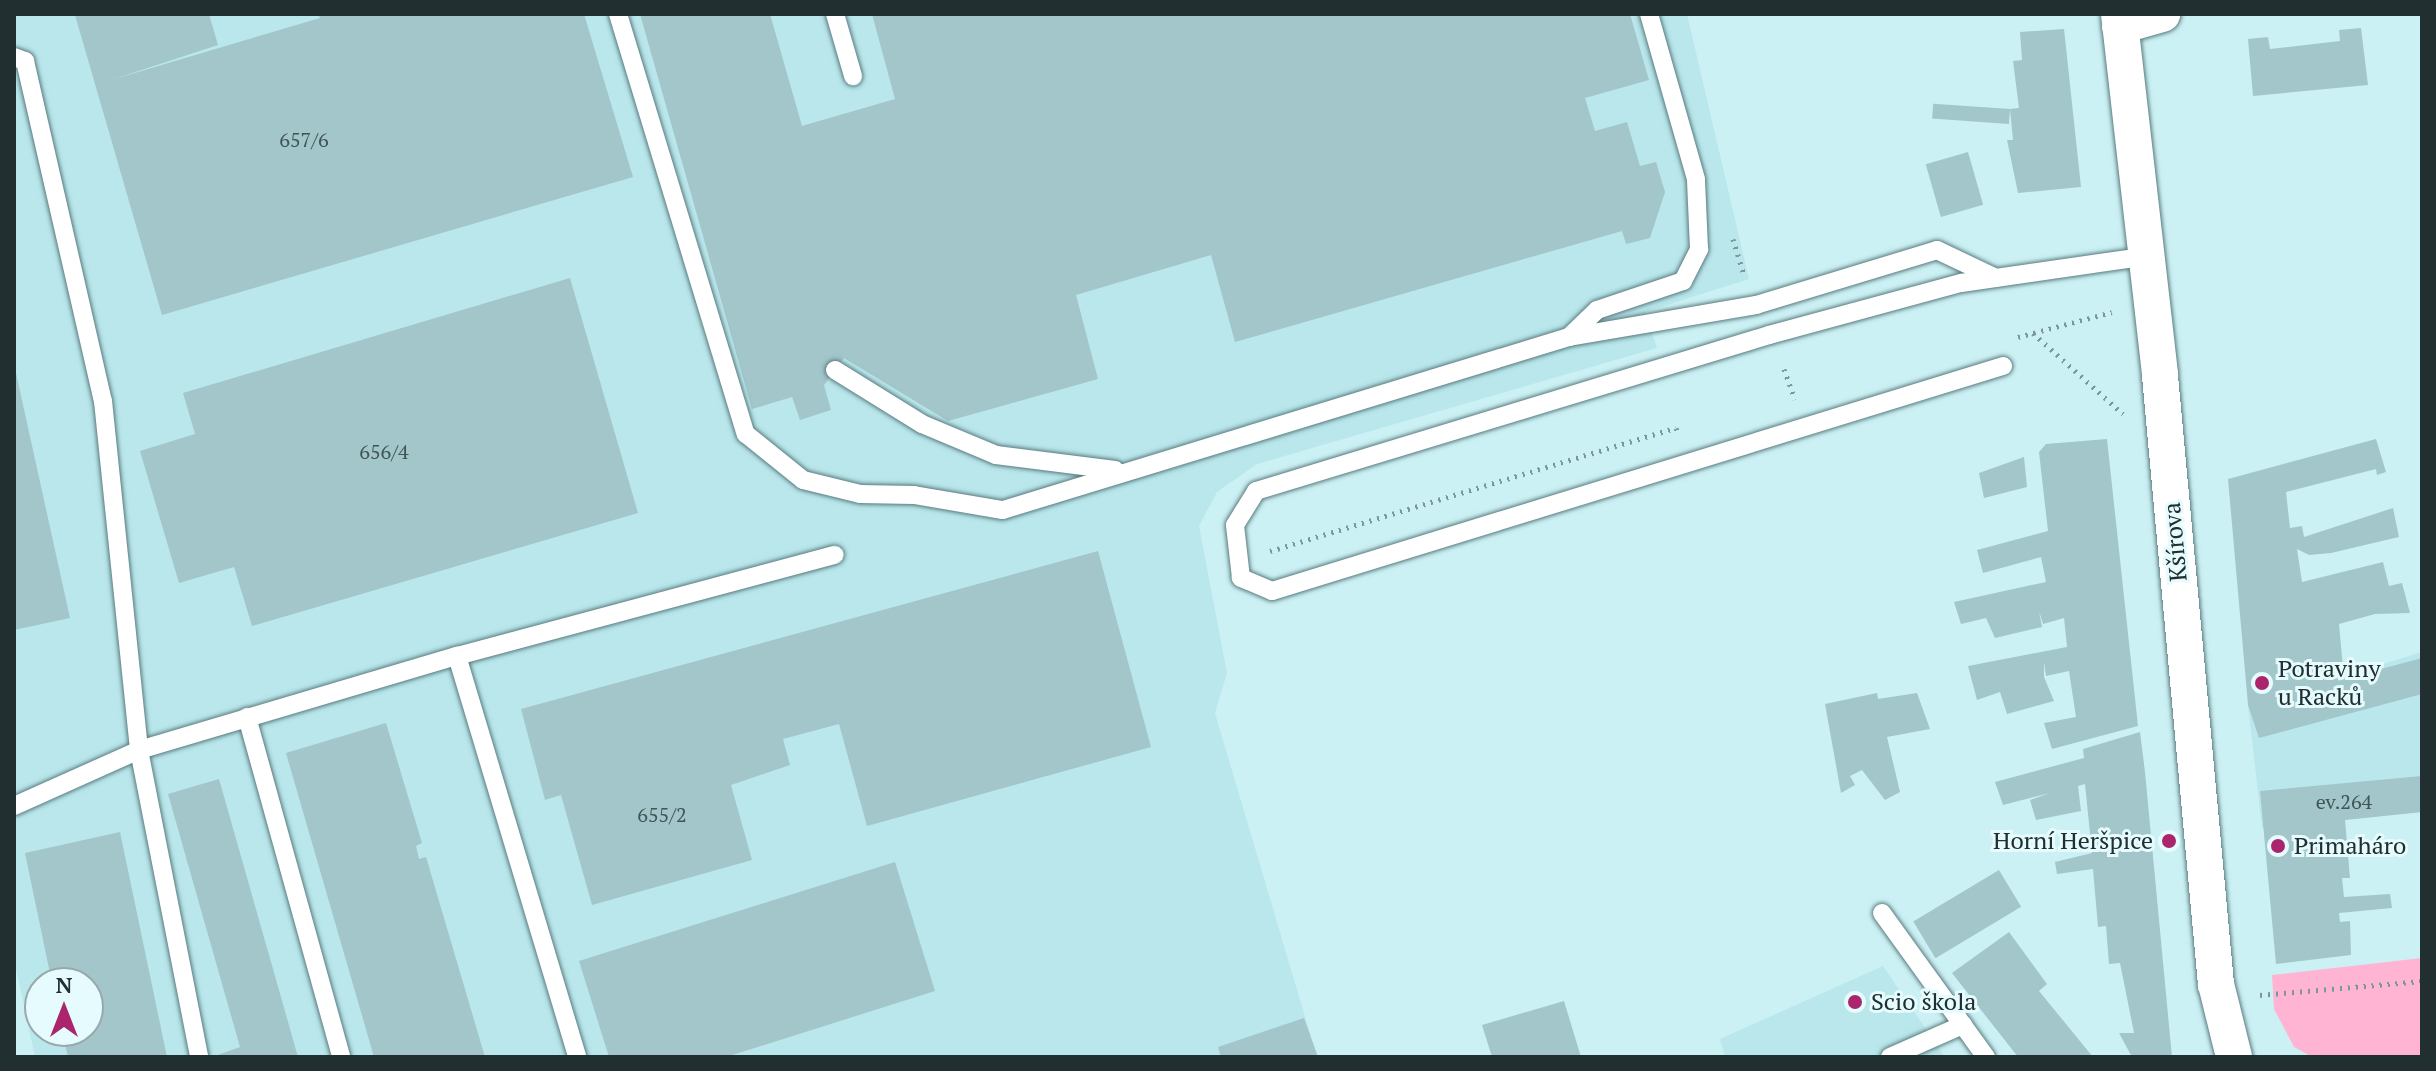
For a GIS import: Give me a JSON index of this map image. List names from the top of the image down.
{
  "streets": {
    "street": ["Kšírova"]
  },
  "places": [
    "Potraviny u Racků",
    "Horní Heršpice",
    "Primaháro",
    "Scio škola"
  ],
  "house_numbers": [
    "657/6",
    "656/4",
    "ev.264",
    "655/2"
  ],
  "north": "top"
}
